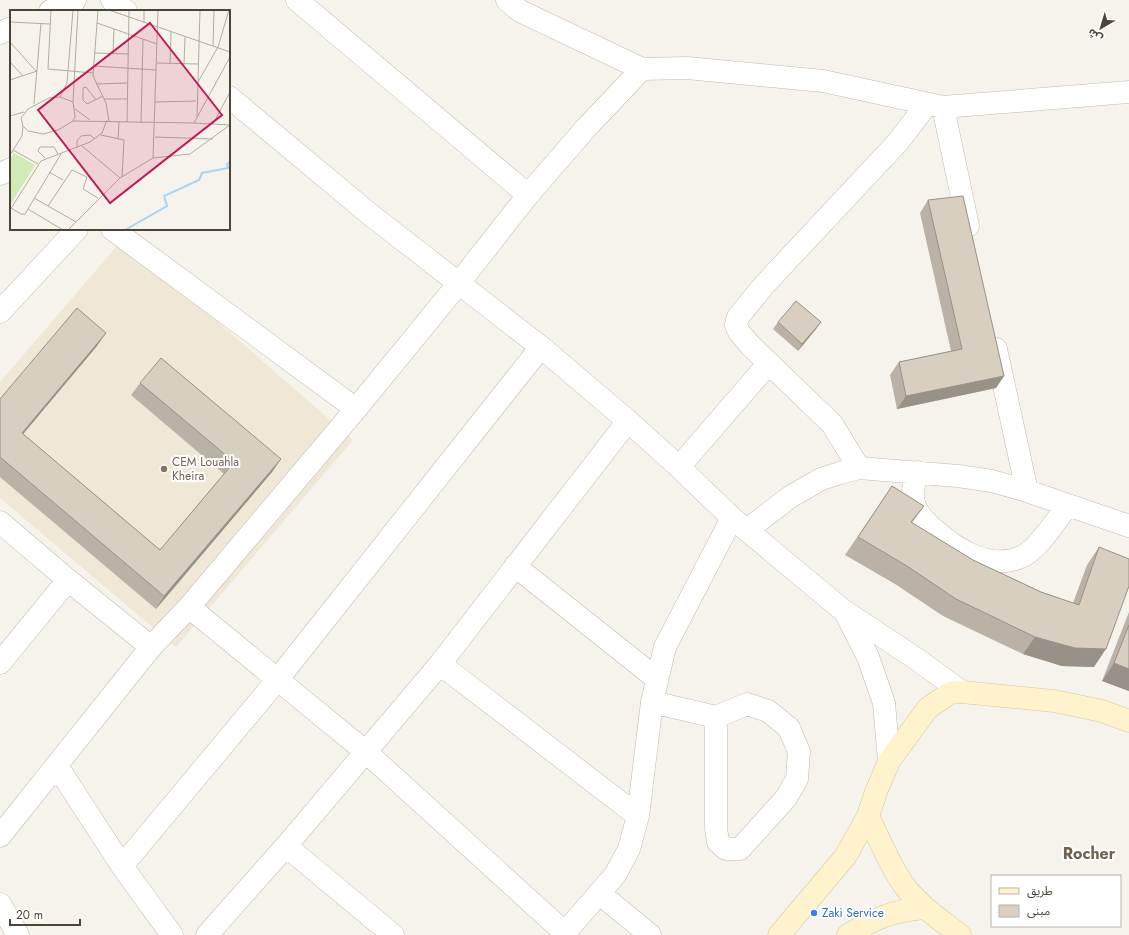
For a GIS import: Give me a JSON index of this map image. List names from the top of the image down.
{
  "districts": ["Rocher"],
  "places": ["CEM Louahla Kheira", "Zaki Service"],
  "legend": ["طريق", "مبنى"],
  "scale_bar": "20 m",
  "north": "bottom left"
}
